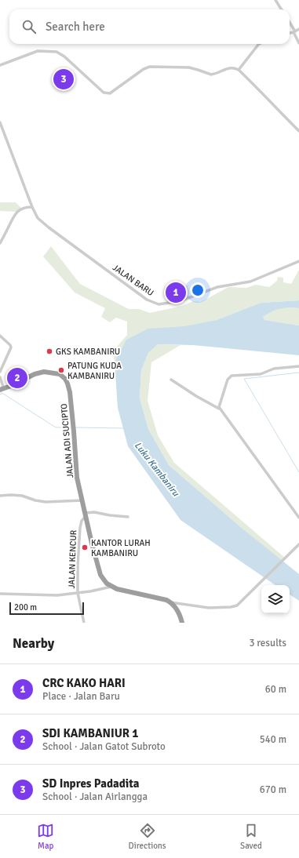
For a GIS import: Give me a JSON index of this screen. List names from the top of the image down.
{
  "streets": {
    "highway": ["JALAN ADI SUCIPTO"],
    "street": ["JALAN BARU", "JALAN KENCUR"]
  },
  "crossings": [
    ["JALAN ADI SUCIPTO", "JALAN KENCUR"]
  ],
  "water": ["Luku Kambaniru"],
  "places": ["GKS KAMBANIRU", "PATUNG KUDA KAMBANIRU", "KANTOR LURAH KAMBANIRU"],
  "scale_bar": "200 m",
  "page": {
    "search": "Search here",
    "pins": ["3", "1", "2"],
    "scale": "200 m",
    "heading": ["Nearby", "3 results"],
    "list": [
      {
        "mark": "1",
        "name": "CRC KAKO HARI",
        "note": "Place · Jalan Baru",
        "value": "60 m"
      },
      {
        "mark": "2",
        "name": "SDI KAMBANIUR 1",
        "note": "School · Jalan Gatot Subroto",
        "value": "540 m"
      },
      {
        "mark": "3",
        "name": "SD Inpres Padadita",
        "note": "School · Jalan Airlangga",
        "value": "670 m"
      }
    ],
    "nav": ["Map", "Directions", "Saved"]
  }
}
